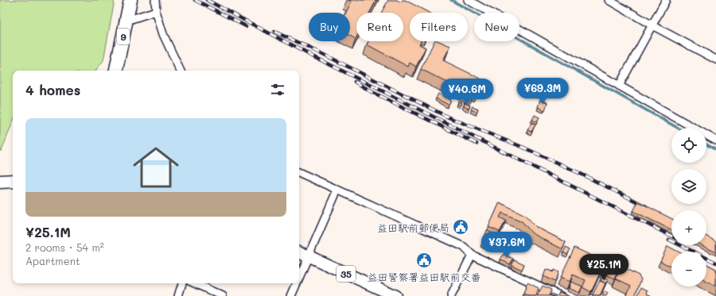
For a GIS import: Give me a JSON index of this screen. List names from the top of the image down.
{
  "streets": {
    "highway": ["9"],
    "main road": ["35"]
  },
  "places": {
    "public building": ["益田駅前郵便局", "益田警察署益田駅前交番"]
  },
  "page": {
    "chip": [
      "Buy",
      "Rent",
      "Filters",
      "New"
    ],
    "heading": "4 homes",
    "price": [
      "¥69.3M",
      "¥40.6M",
      "¥37.6M",
      "¥25.1M"
    ],
    "list": [
      {
        "name": "¥25.1M",
        "note": "2 rooms · 54 m² · Apartment"
      }
    ],
    "map_buttons": ["+", "−"]
  }
}
